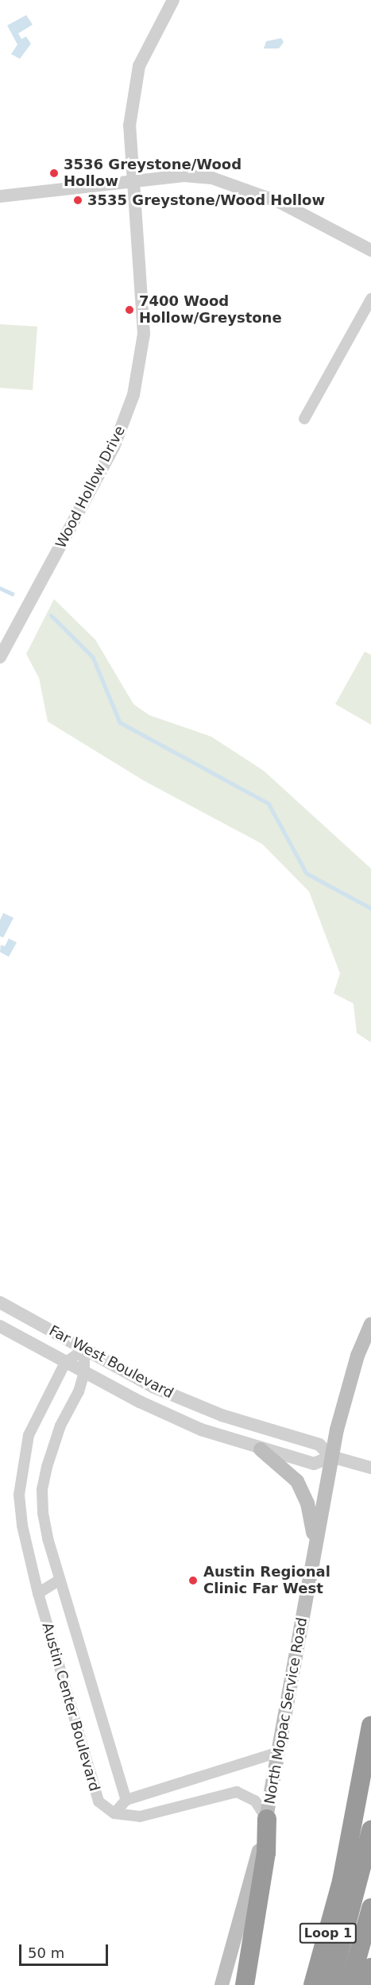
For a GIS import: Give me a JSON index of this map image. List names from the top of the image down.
{
  "streets": {
    "highway": ["Loop 1"],
    "main road": ["North Mopac Service Road"],
    "street": ["Wood Hollow Drive", "Far West Boulevard", "Austin Center Boulevard"]
  },
  "crossings": [
    ["Far West Boulevard", "Austin Center Boulevard"],
    ["Far West Boulevard", "North Mopac Service Road"]
  ],
  "places": [
    "3536 Greystone/Wood Hollow",
    "3535 Greystone/Wood Hollow",
    "7400 Wood Hollow/Greystone",
    "Austin Regional Clinic Far West"
  ],
  "scale_bar": "50 m"
}
